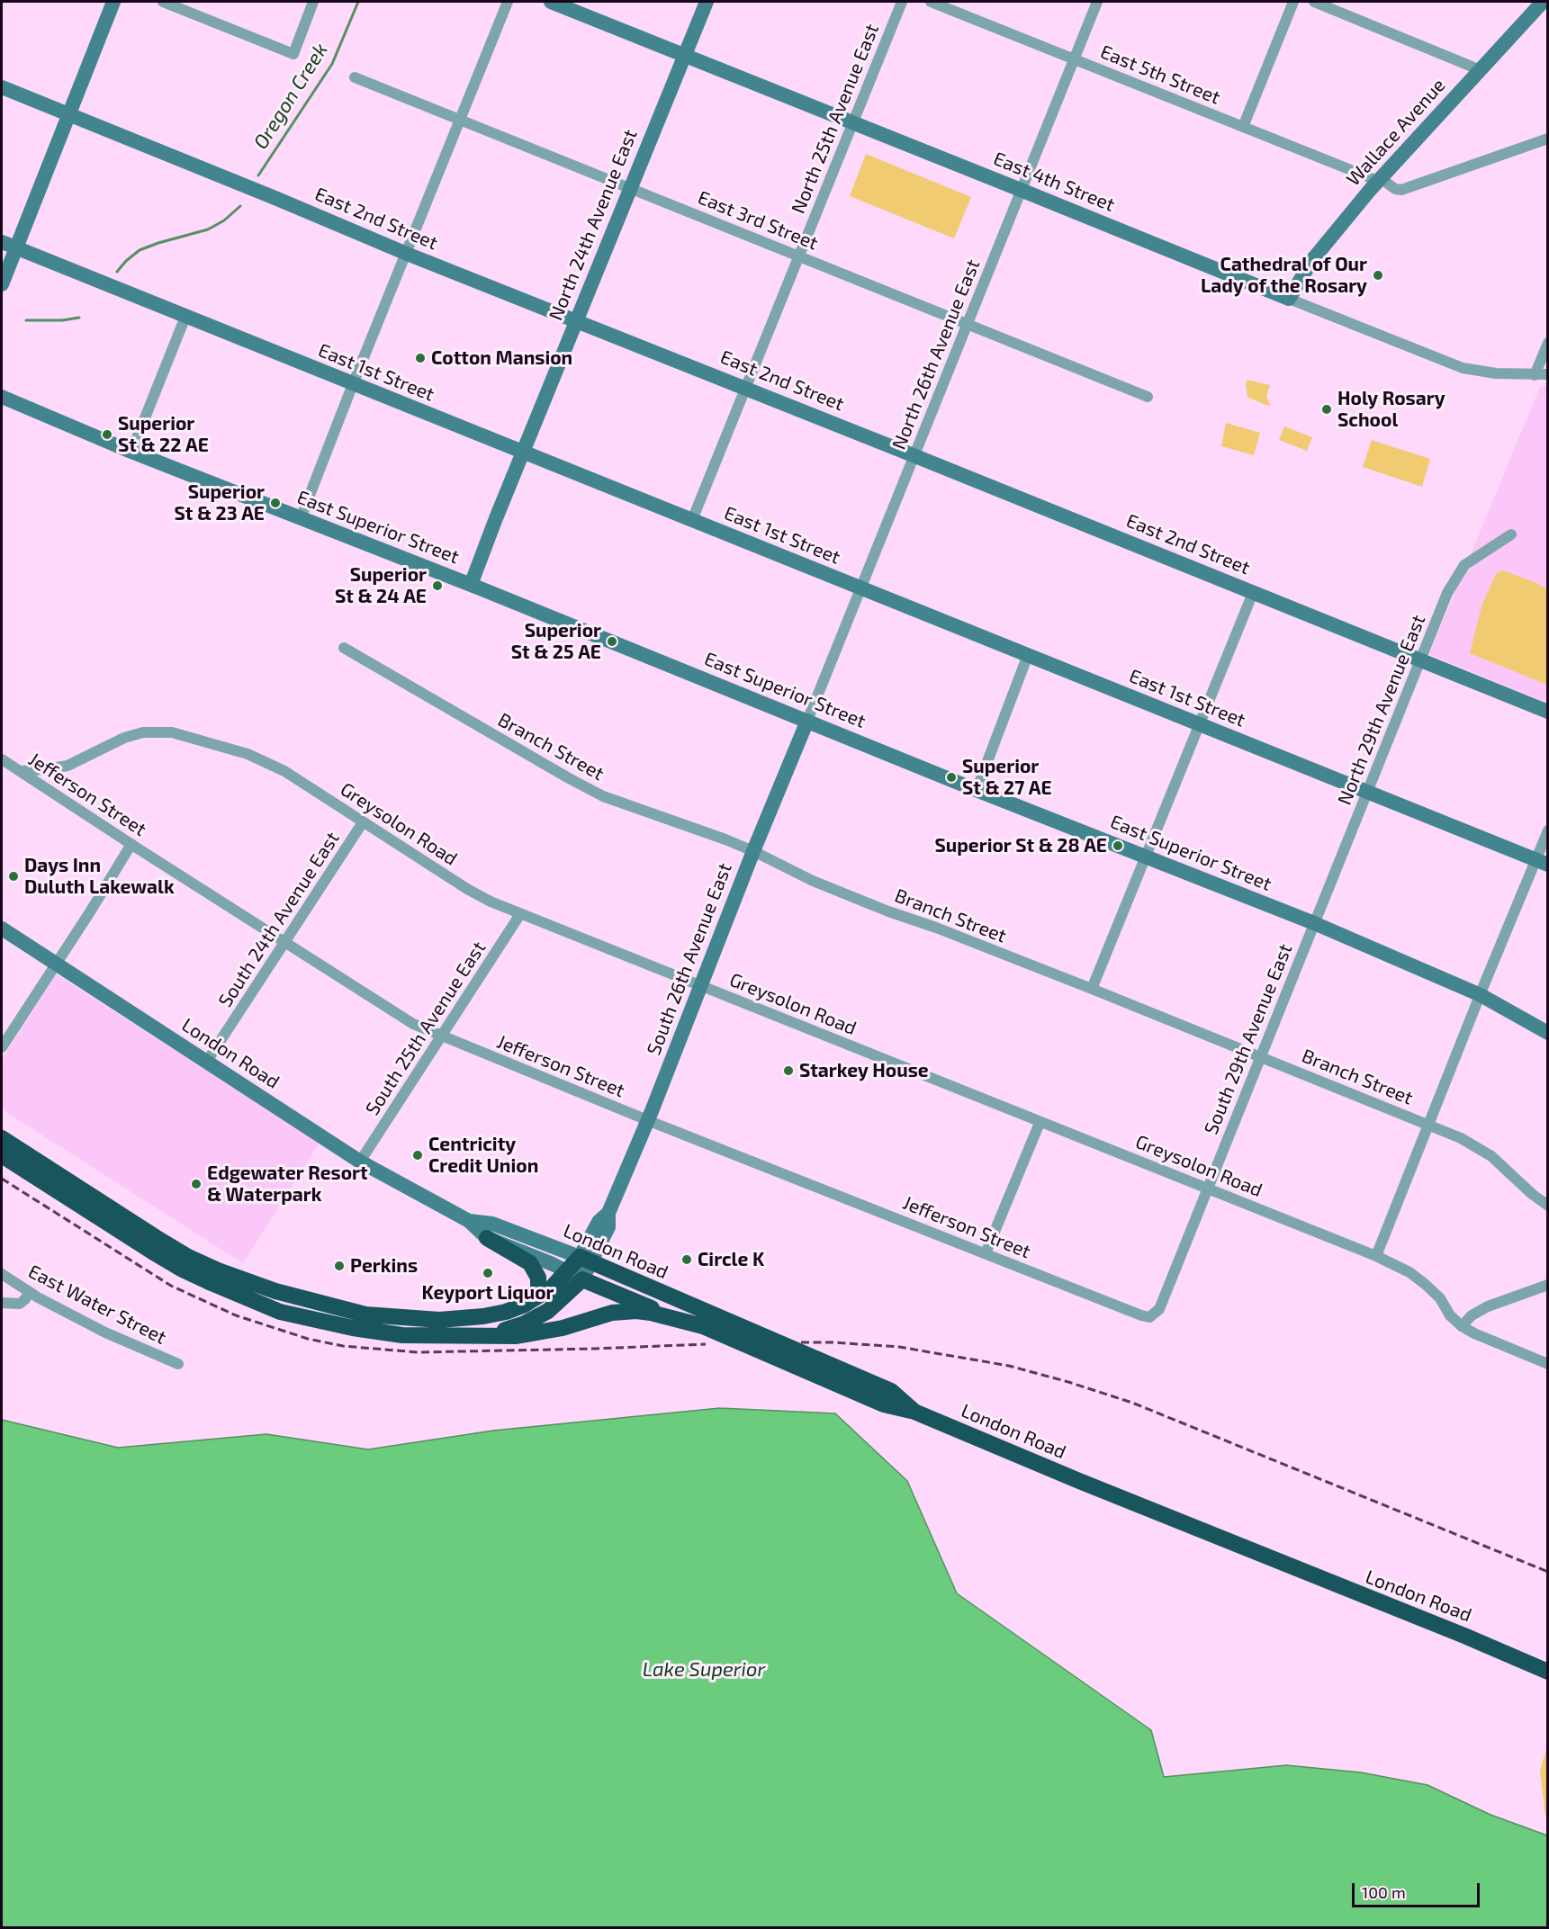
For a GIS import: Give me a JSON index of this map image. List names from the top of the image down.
{
  "streets": {
    "highway": ["London Road"],
    "street": [
      "East 5th Street",
      "North 25th Avenue East",
      "Wallace Avenue",
      "East 4th Street",
      "East 2nd Street",
      "East 3rd Street",
      "North 24th Avenue East",
      "North 26th Avenue East",
      "East 1st Street",
      "East Superior Street",
      "North 29th Avenue East",
      "Branch Street",
      "Jefferson Street",
      "Greysolon Road",
      "South 24th Avenue East",
      "South 26th Avenue East",
      "South 25th Avenue East",
      "South 29th Avenue East",
      "East Water Street"
    ]
  },
  "crossings": [
    ["East 5th Street", "Wallace Avenue"],
    ["East 5th Street", "North 26th Avenue East"],
    ["North 25th Avenue East", "East 4th Street"],
    ["North 25th Avenue East", "East 2nd Street"],
    ["North 25th Avenue East", "East 3rd Street"],
    ["North 25th Avenue East", "East 1st Street"],
    ["Wallace Avenue", "East 4th Street"],
    ["East 4th Street", "North 24th Avenue East"],
    ["East 4th Street", "North 26th Avenue East"],
    ["East 2nd Street", "North 24th Avenue East"],
    ["East 2nd Street", "North 26th Avenue East"],
    ["East 2nd Street", "North 29th Avenue East"],
    ["East 3rd Street", "North 24th Avenue East"],
    ["East 3rd Street", "North 26th Avenue East"],
    ["North 24th Avenue East", "East 1st Street"],
    ["North 24th Avenue East", "East Superior Street"],
    ["North 26th Avenue East", "East 1st Street"],
    ["North 26th Avenue East", "East Superior Street"],
    ["North 26th Avenue East", "South 26th Avenue East"],
    ["East 1st Street", "North 29th Avenue East"],
    ["East Superior Street", "North 29th Avenue East"],
    ["East Superior Street", "South 26th Avenue East"],
    ["East Superior Street", "South 29th Avenue East"],
    ["North 29th Avenue East", "South 29th Avenue East"],
    ["Branch Street", "South 26th Avenue East"],
    ["Branch Street", "South 29th Avenue East"],
    ["Jefferson Street", "Greysolon Road"],
    ["Jefferson Street", "South 24th Avenue East"],
    ["Jefferson Street", "South 26th Avenue East"],
    ["Jefferson Street", "South 25th Avenue East"],
    ["Jefferson Street", "South 29th Avenue East"],
    ["Greysolon Road", "South 24th Avenue East"],
    ["Greysolon Road", "South 26th Avenue East"],
    ["Greysolon Road", "South 25th Avenue East"],
    ["Greysolon Road", "South 29th Avenue East"],
    ["South 24th Avenue East", "London Road"],
    ["South 26th Avenue East", "London Road"],
    ["South 25th Avenue East", "London Road"]
  ],
  "water": ["Oregon Creek", "Lake Superior"],
  "places": [
    "Cathedral of Our Lady of the Rosary",
    "Cotton Mansion",
    "Holy Rosary School",
    "Superior St & 22 AE",
    "Superior St & 23 AE",
    "Superior St & 24 AE",
    "Superior St & 25 AE",
    "Superior St & 27 AE",
    "Superior St & 28 AE",
    "Days Inn Duluth Lakewalk",
    "Starkey House",
    "Centricity Credit Union",
    "Edgewater Resort & Waterpark",
    "Circle K",
    "Perkins",
    "Keyport Liquor"
  ],
  "scale_bar": "100 m"
}
